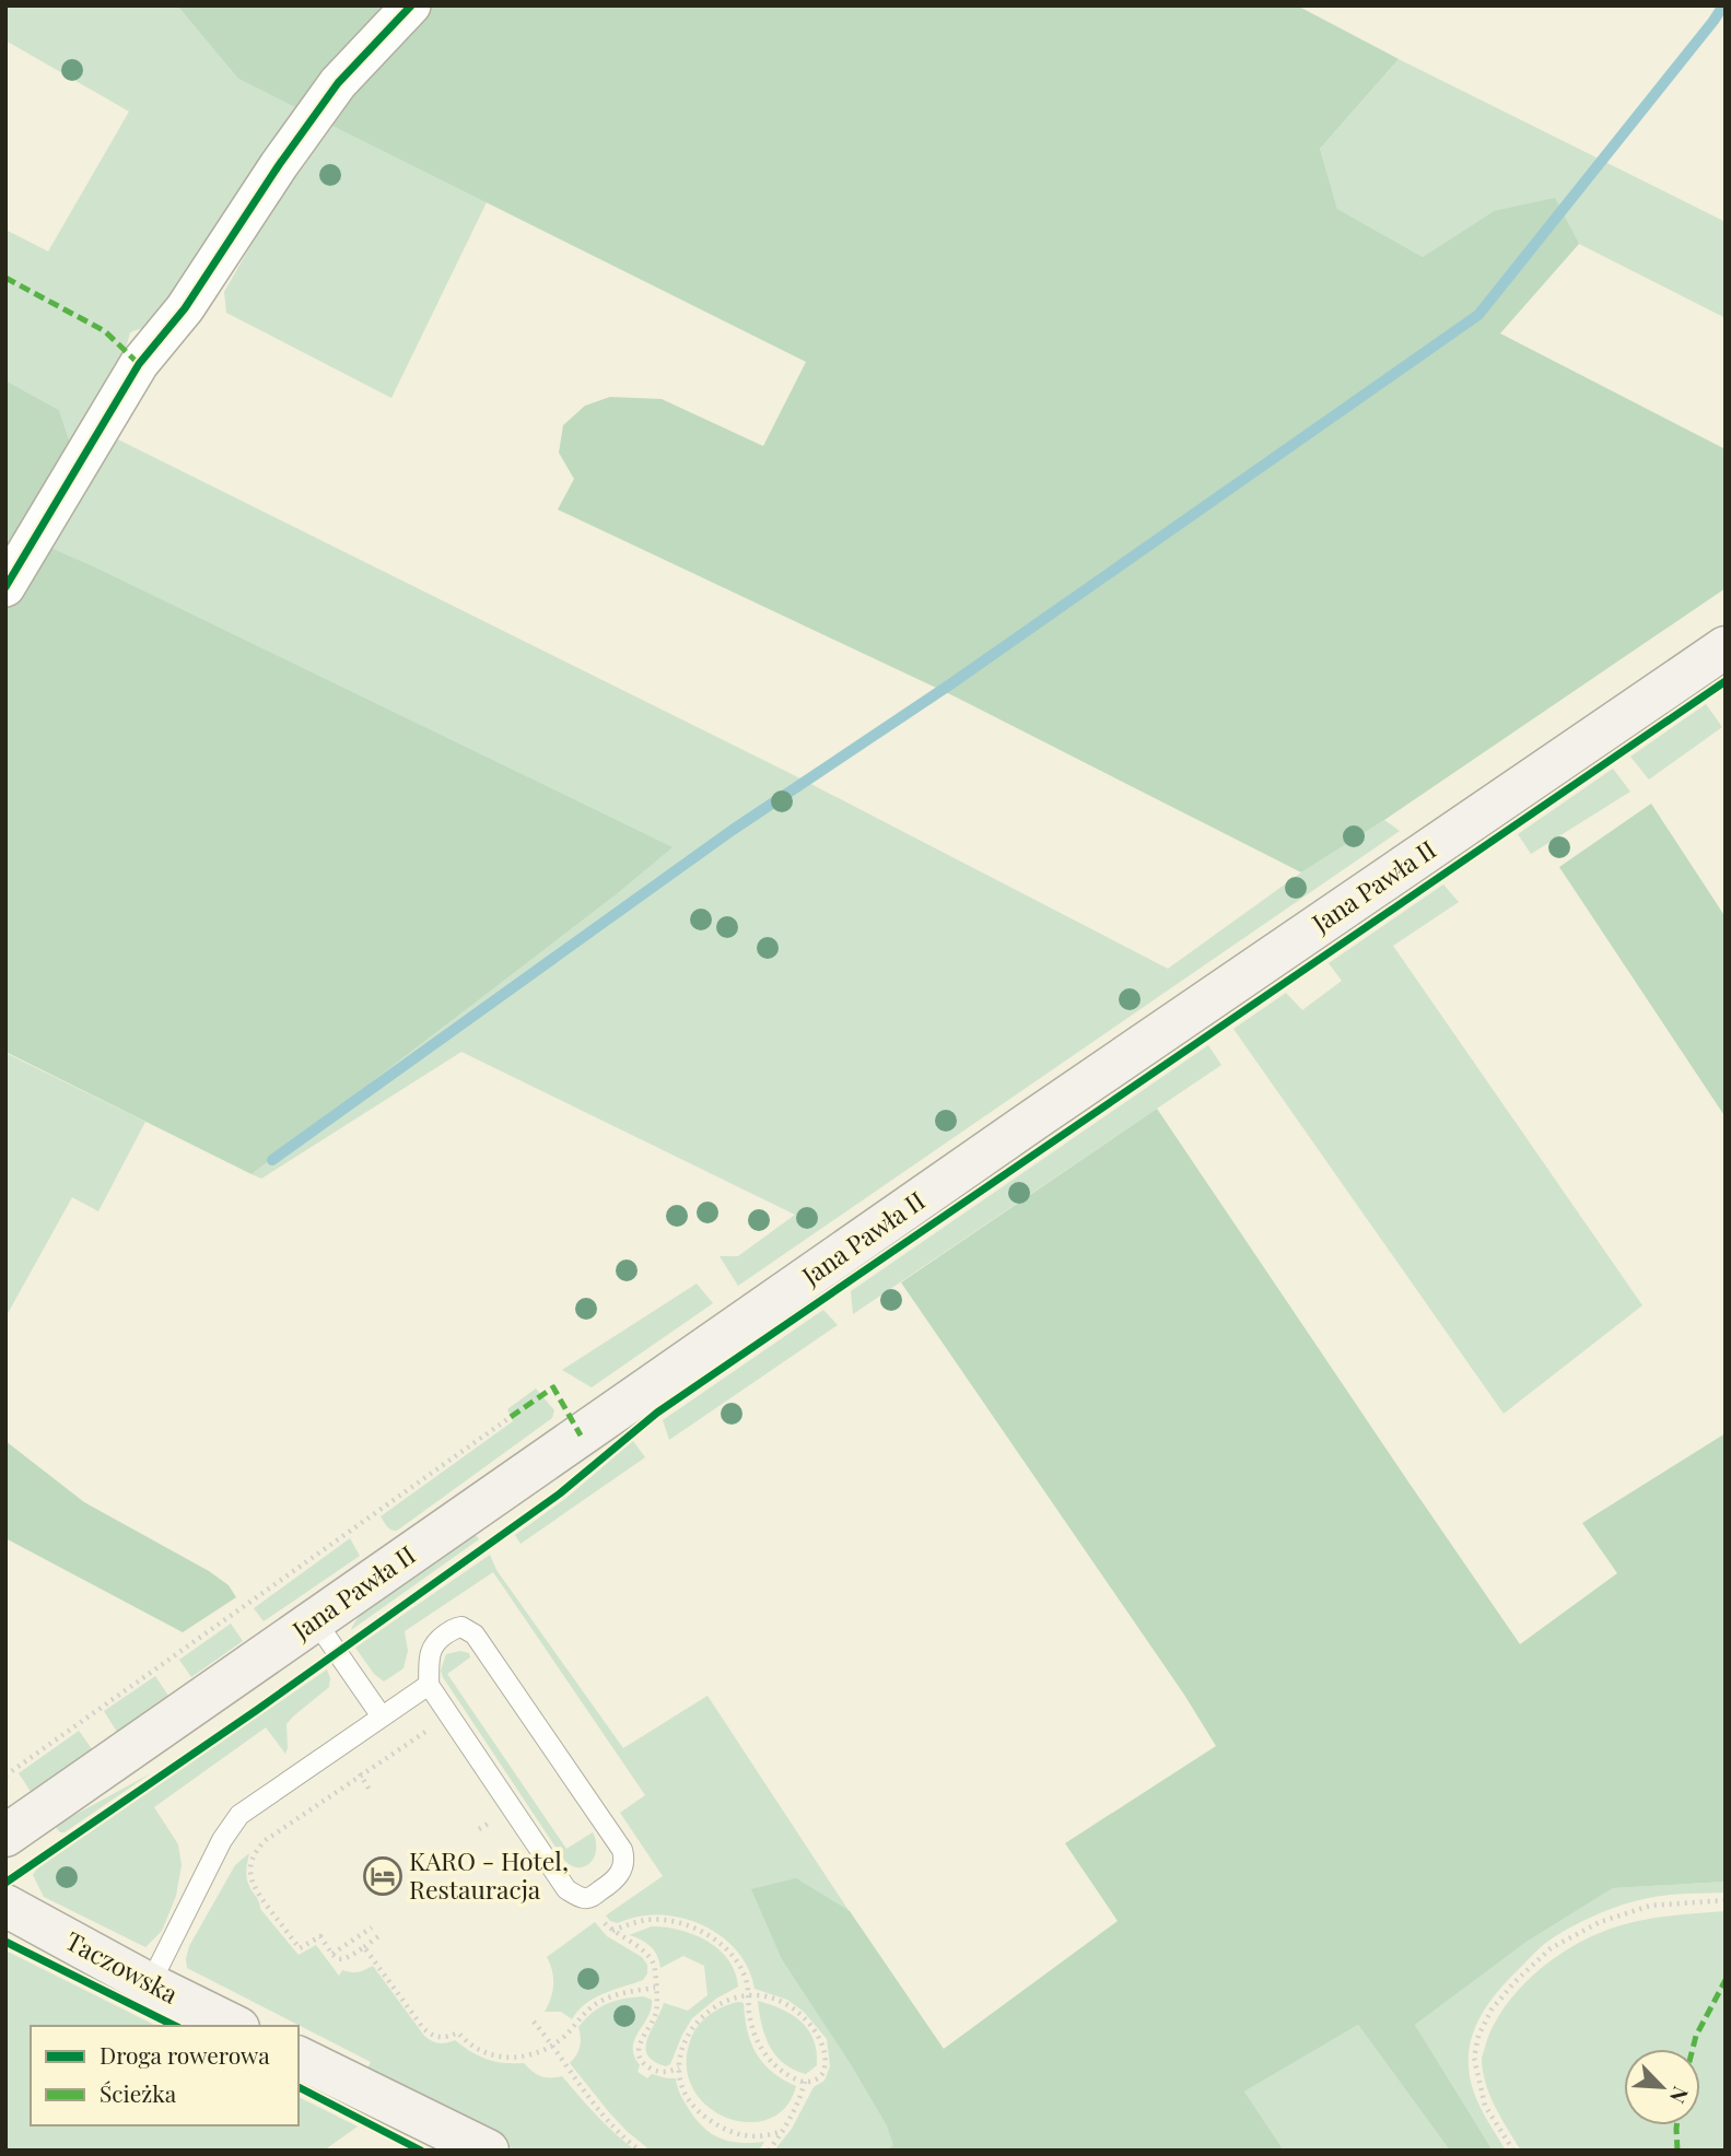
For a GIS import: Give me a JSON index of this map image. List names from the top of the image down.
{
  "streets": {
    "main road": ["Jana Pawła II", "Taczowska"]
  },
  "places": {
    "hotel": ["KARO - Hotel, Restauracja"]
  },
  "legend": ["Droga rowerowa", "Ścieżka"],
  "north": "bottom right"
}
